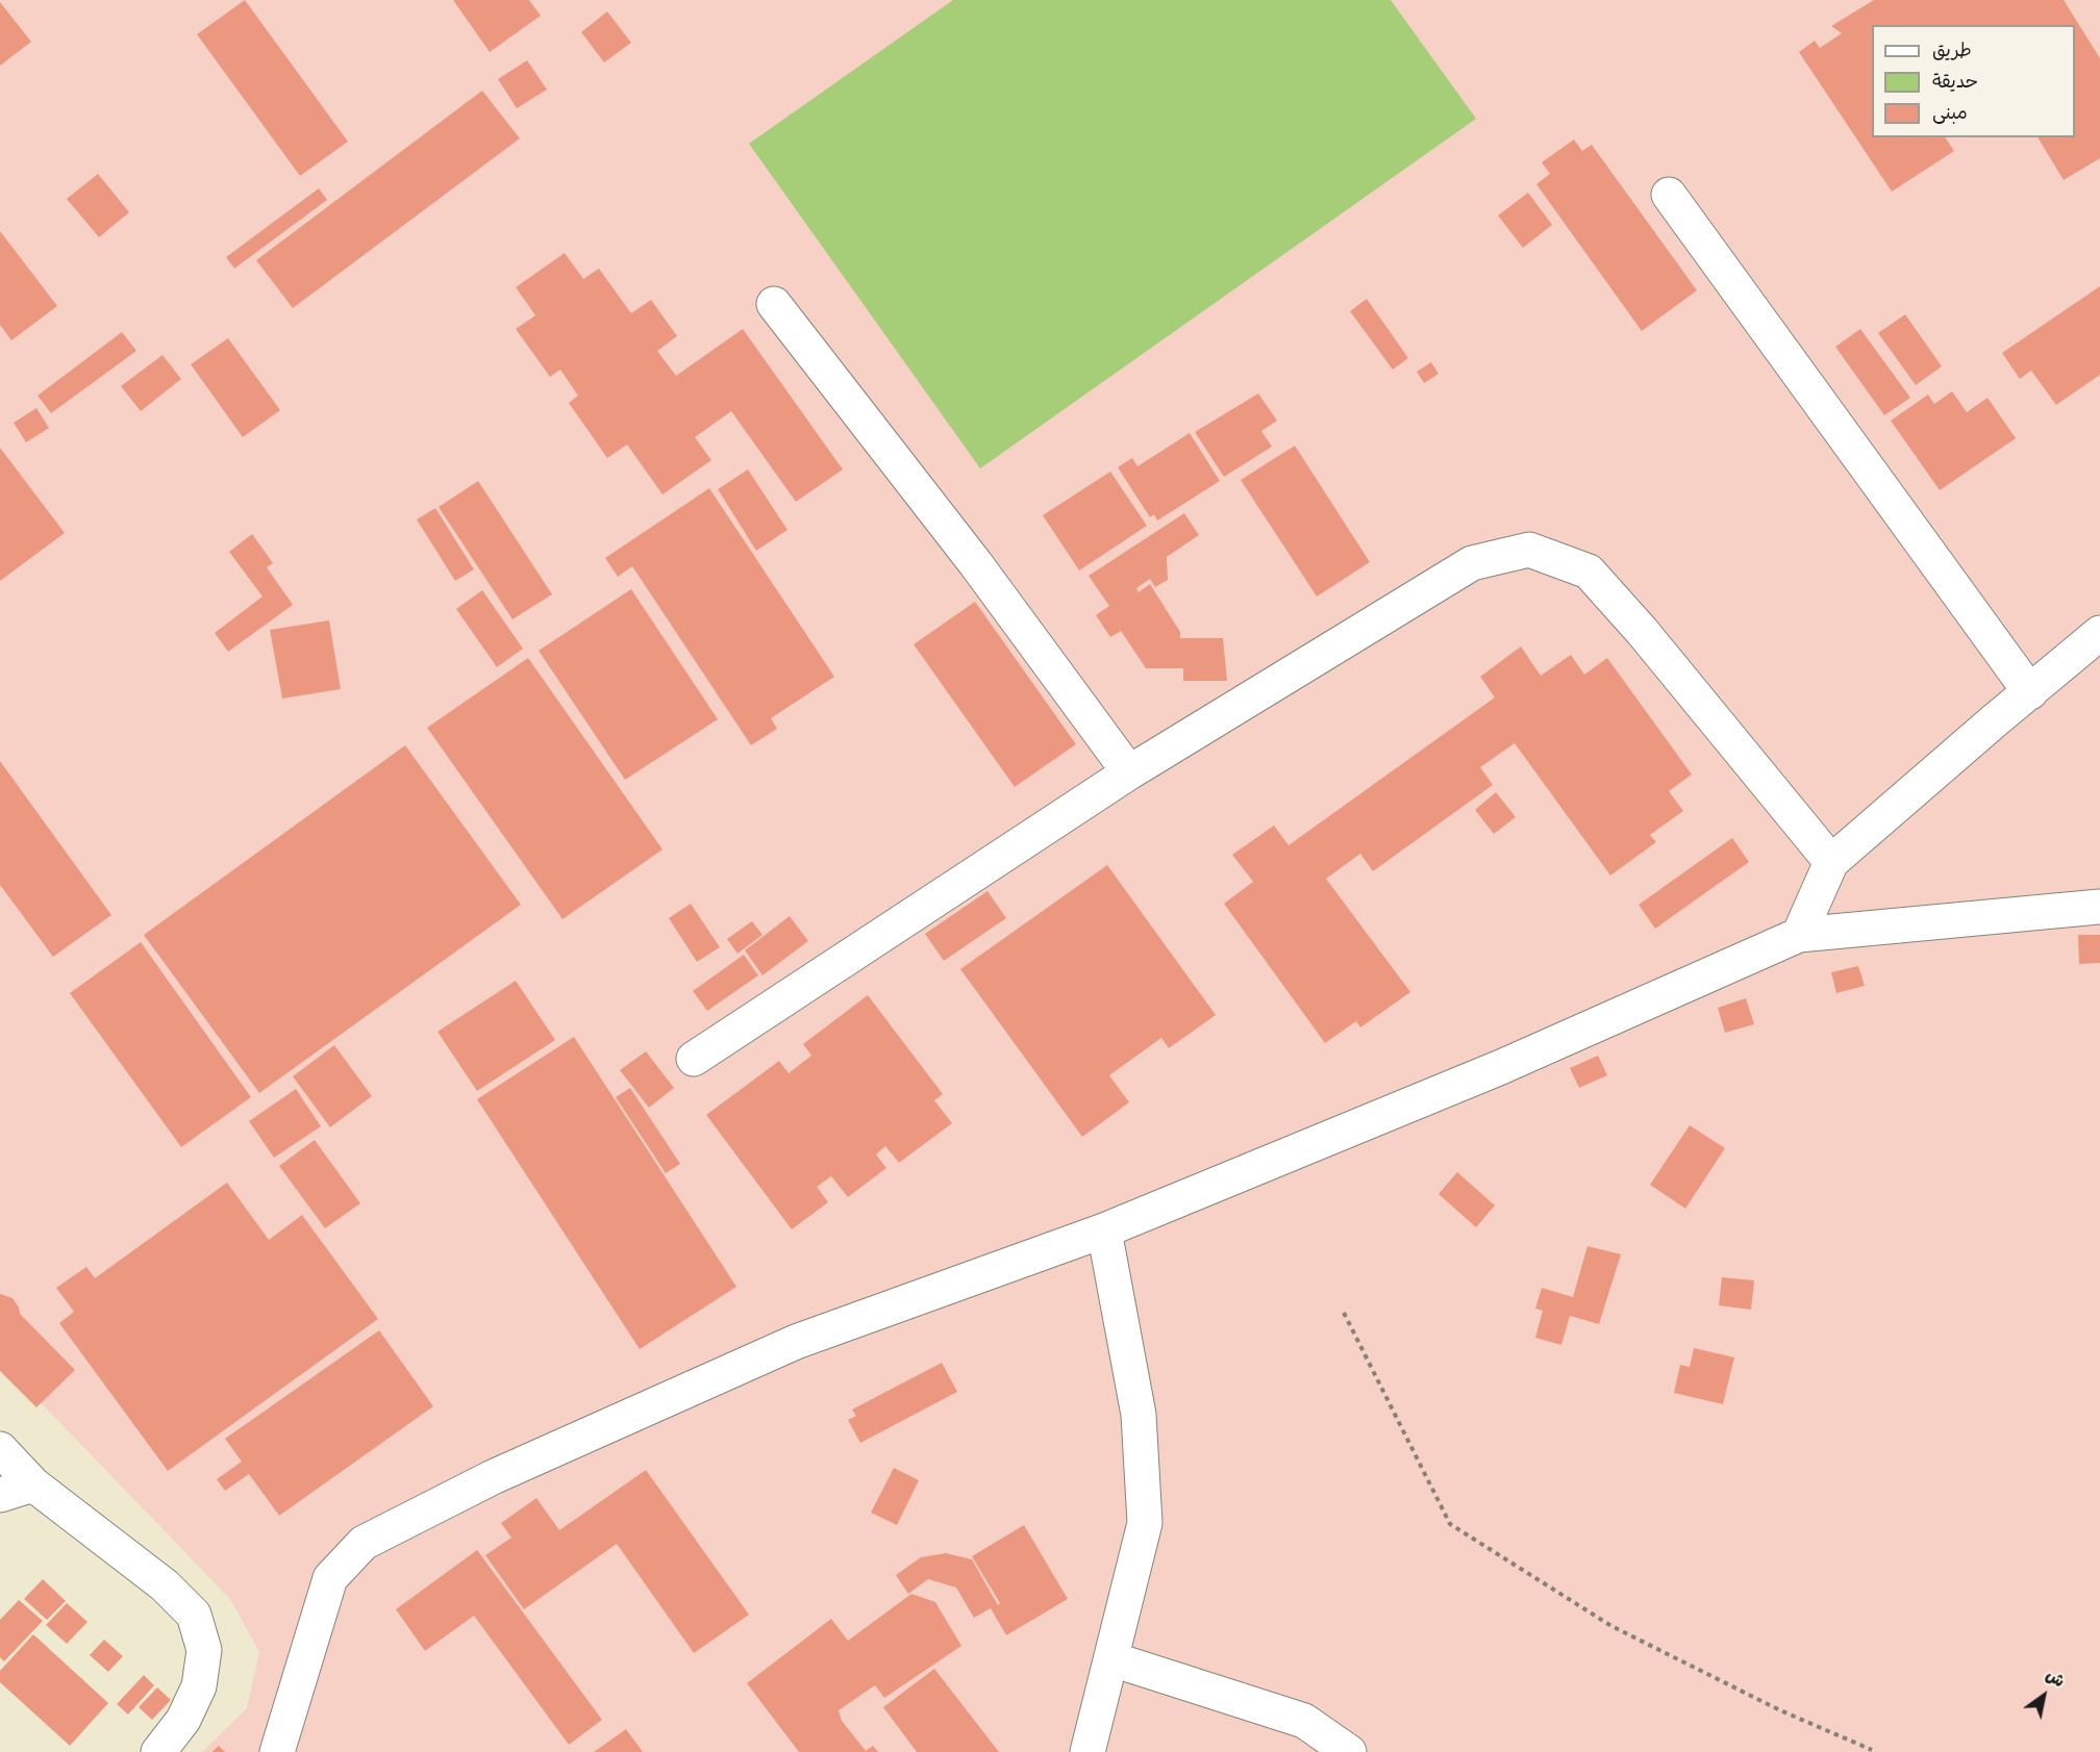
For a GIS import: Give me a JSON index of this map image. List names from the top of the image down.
{
  "legend": ["طريق", "حديقة", "مبنى"],
  "north": "top right"
}
